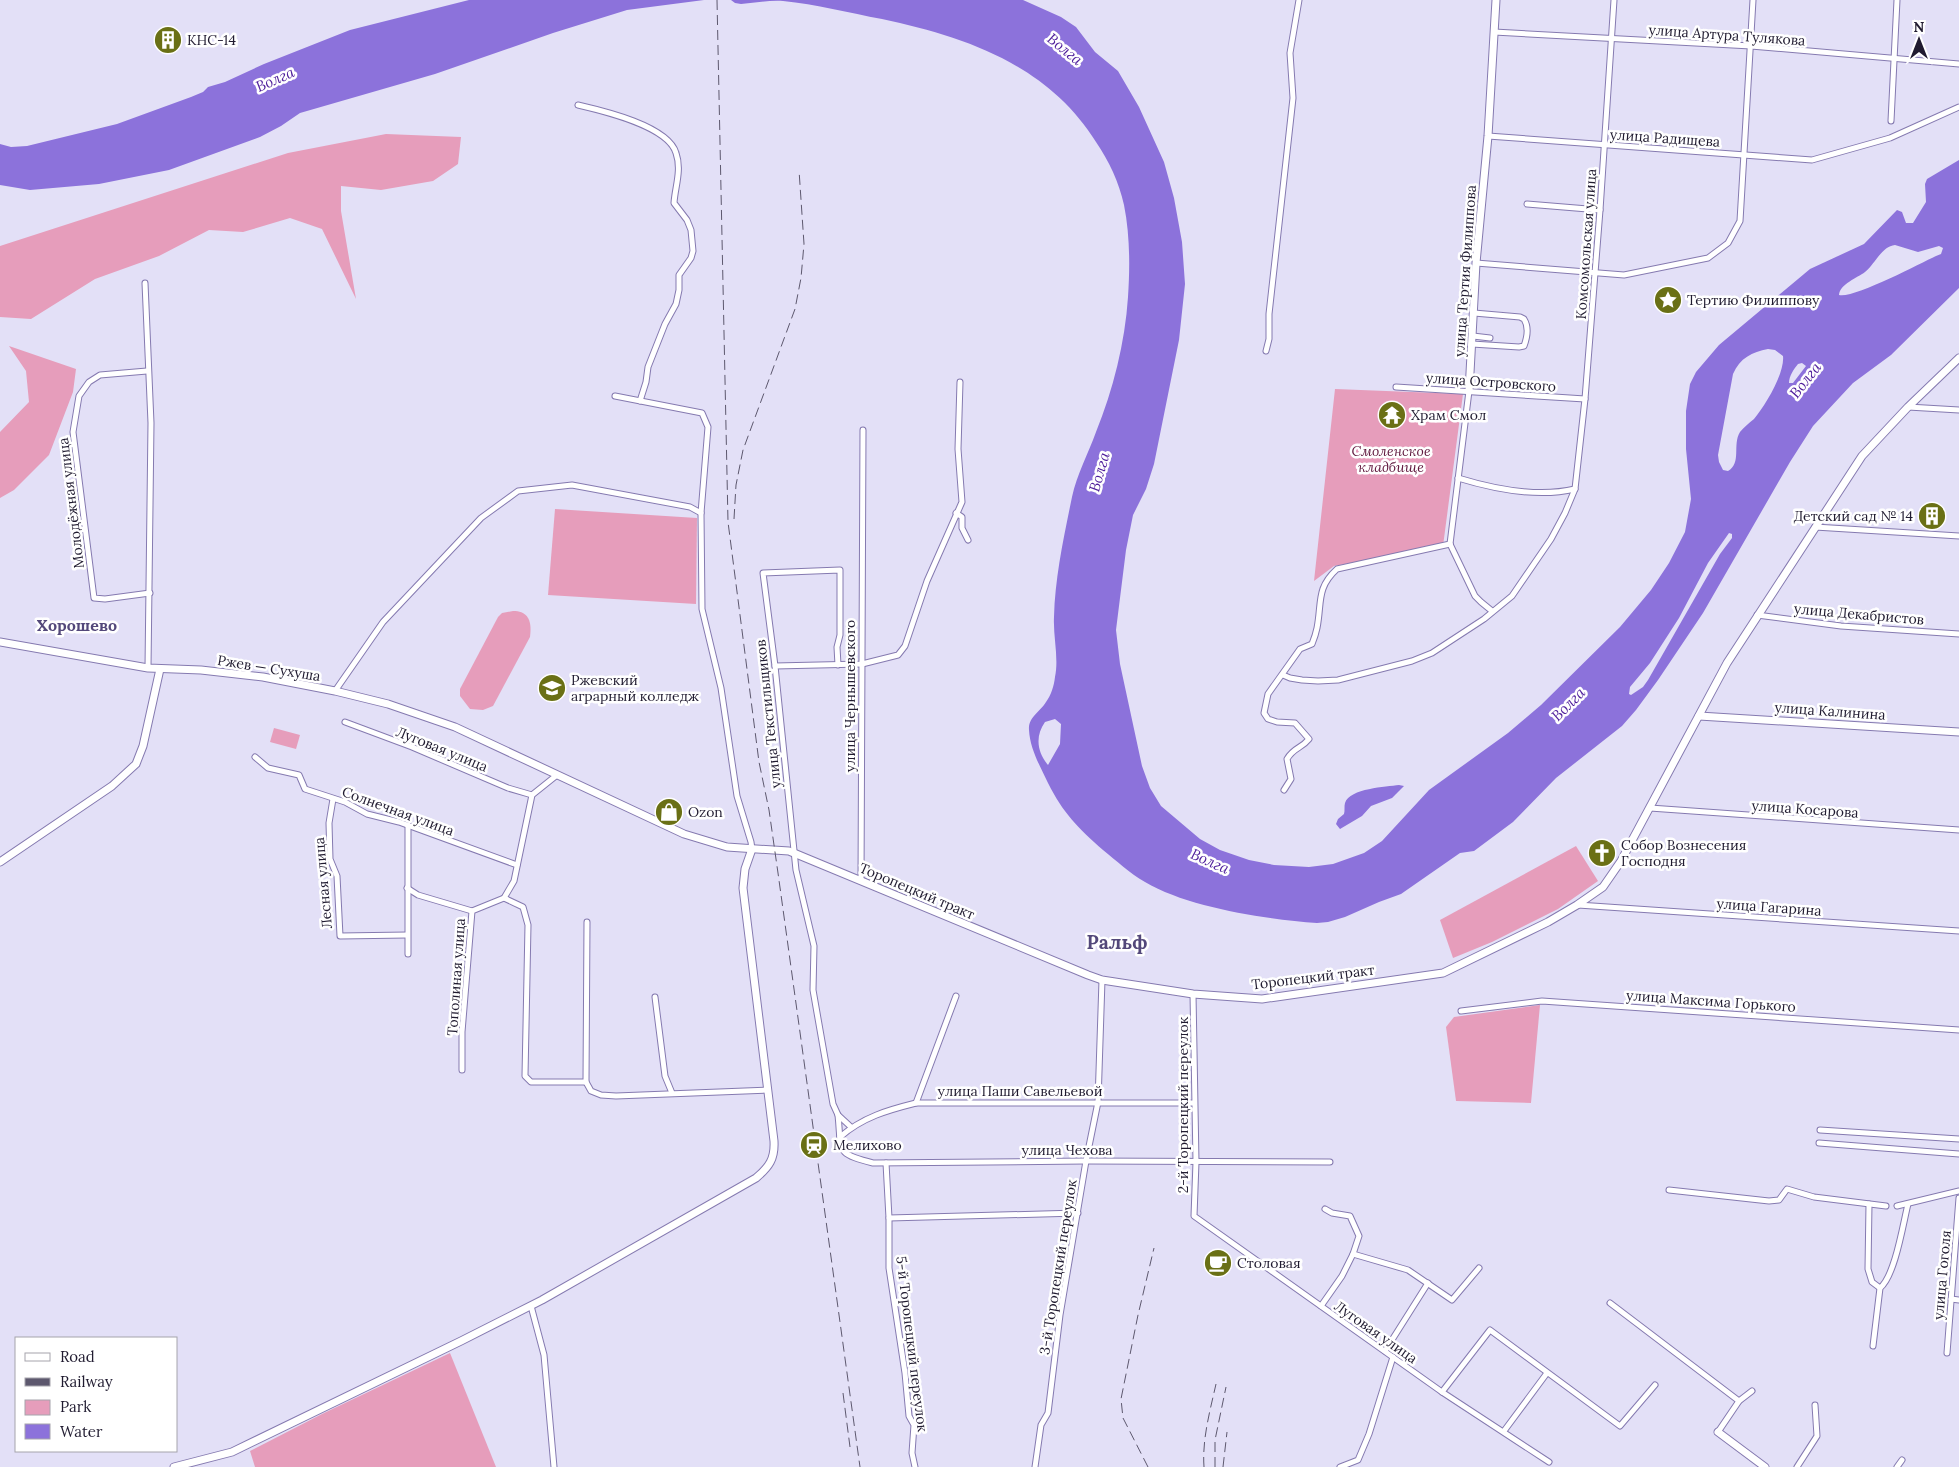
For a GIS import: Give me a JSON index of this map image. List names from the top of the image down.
{
  "streets": {
    "main road": [
      "улица Тертия Филиппова",
      "Ржев — Сухуша",
      "улица Калинина",
      "Торопецкий тракт"
    ],
    "street": [
      "улица Артура Тулякова",
      "улица Радищева",
      "Комсомольская улица",
      "улица Островского",
      "Молодёжная улица",
      "улица Декабристов",
      "улица Чернышевского",
      "улица Текстильщиков",
      "Луговая улица",
      "улица Косарова",
      "Солнечная улица",
      "Лесная улица",
      "улица Гагарина",
      "Тополиная улица",
      "улица Максима Горького",
      "улица Паши Савельевой",
      "2-й Торопецкий переулок",
      "улица Чехова",
      "3-й Торопецкий переулок",
      "улица Гоголя",
      "5-й Торопецкий переулок"
    ]
  },
  "crossings": [
    ["улица Артура Тулякова", "Комсомольская улица"],
    ["улица Артура Тулякова", "улица Тертия Филиппова"],
    ["улица Радищева", "Комсомольская улица"],
    ["улица Радищева", "улица Тертия Филиппова"],
    ["Комсомольская улица", "улица Островского"],
    ["улица Тертия Филиппова", "улица Островского"],
    ["улица Декабристов", "Торопецкий тракт"],
    ["улица Чернышевского", "Торопецкий тракт"],
    ["улица Калинина", "Торопецкий тракт"],
    ["улица Текстильщиков", "Торопецкий тракт"],
    ["Луговая улица", "2-й Торопецкий переулок"],
    ["улица Косарова", "Торопецкий тракт"],
    ["Солнечная улица", "Лесная улица"],
    ["Торопецкий тракт", "улица Гагарина"],
    ["Торопецкий тракт", "2-й Торопецкий переулок"],
    ["Торопецкий тракт", "3-й Торопецкий переулок"],
    ["улица Паши Савельевой", "2-й Торопецкий переулок"],
    ["улица Паши Савельевой", "улица Чехова"],
    ["улица Паши Савельевой", "3-й Торопецкий переулок"],
    ["2-й Торопецкий переулок", "улица Чехова"],
    ["улица Чехова", "3-й Торопецкий переулок"],
    ["улица Чехова", "5-й Торопецкий переулок"]
  ],
  "districts": ["Хорошево", "Ральф"],
  "water": ["Волга"],
  "parks": ["Смоленское кладбище"],
  "places": {
    "building": ["КНС-14", "Детский сад № 14"],
    "place": ["Тертию Филиппову"],
    "temple": ["Храм Смол"],
    "school or university": ["Ржевский аграрный колледж"],
    "shop": ["Ozon"],
    "church": ["Собор Вознесения Господня"],
    "station": ["Мелихово"],
    "cafe": ["Столовая"]
  },
  "legend": [
    "Road",
    "Railway",
    "Park",
    "Water"
  ],
  "north": "top"
}
